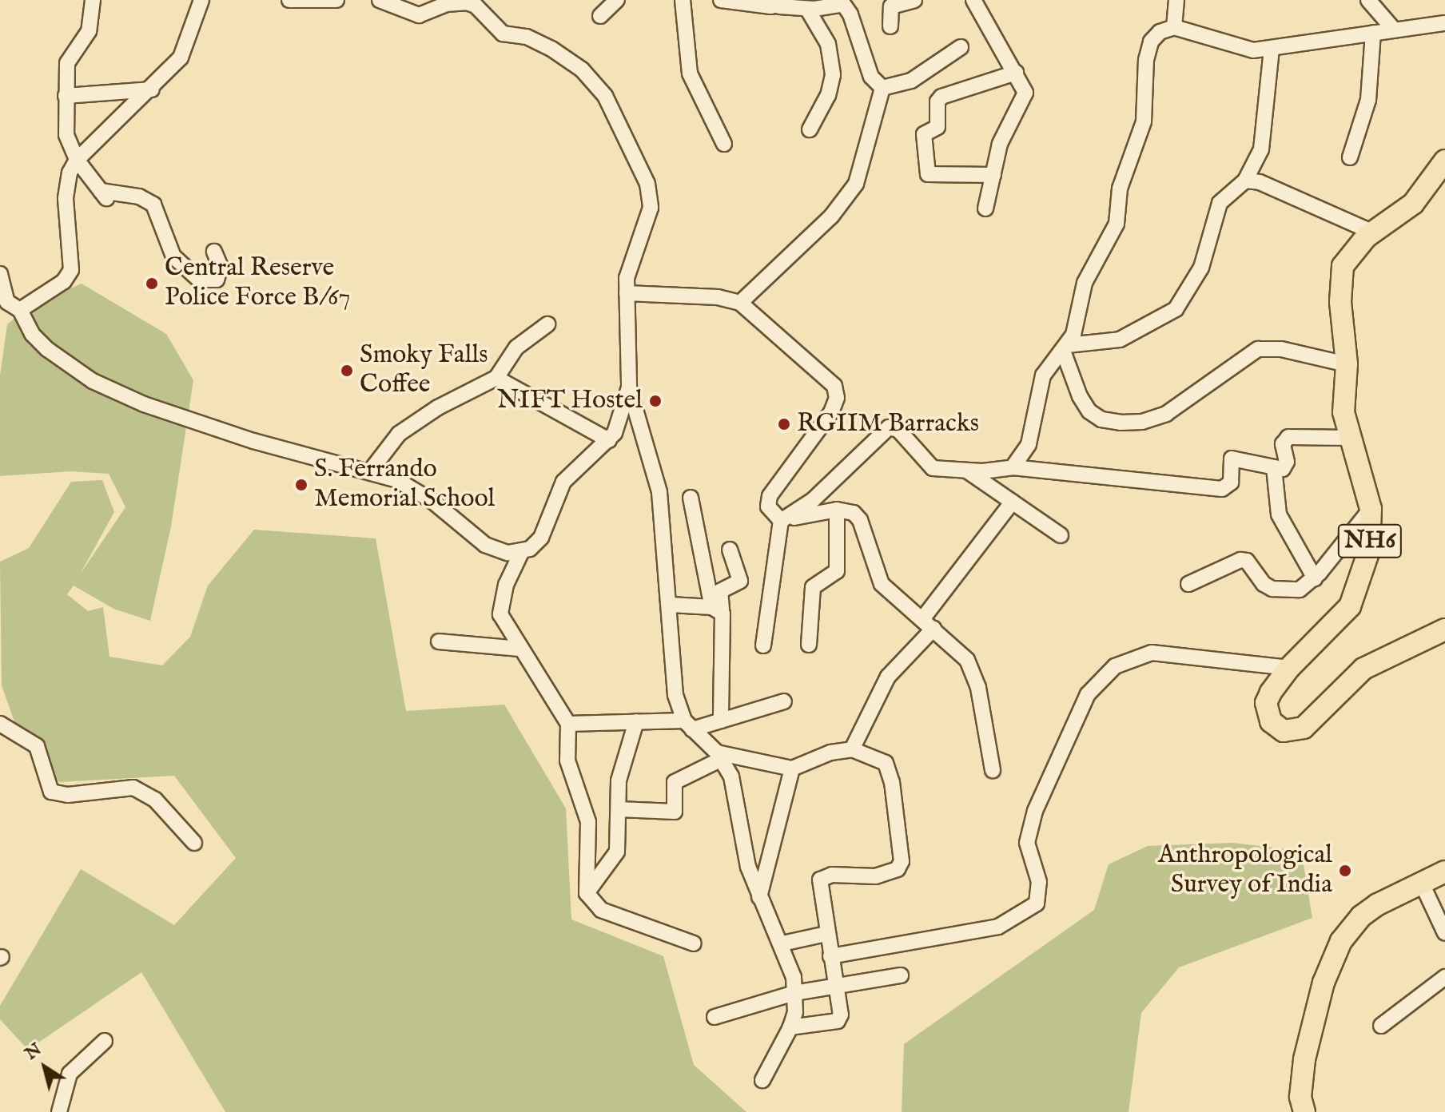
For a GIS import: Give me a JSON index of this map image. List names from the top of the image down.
{
  "streets": {
    "highway": ["NH6"]
  },
  "places": [
    "Central Reserve Police Force B/67",
    "Smoky Falls Coffee",
    "NIFT Hostel",
    "RGIIM Barracks",
    "S. Ferrando Memorial School",
    "Anthropological Survey of India"
  ],
  "north": "top left"
}
